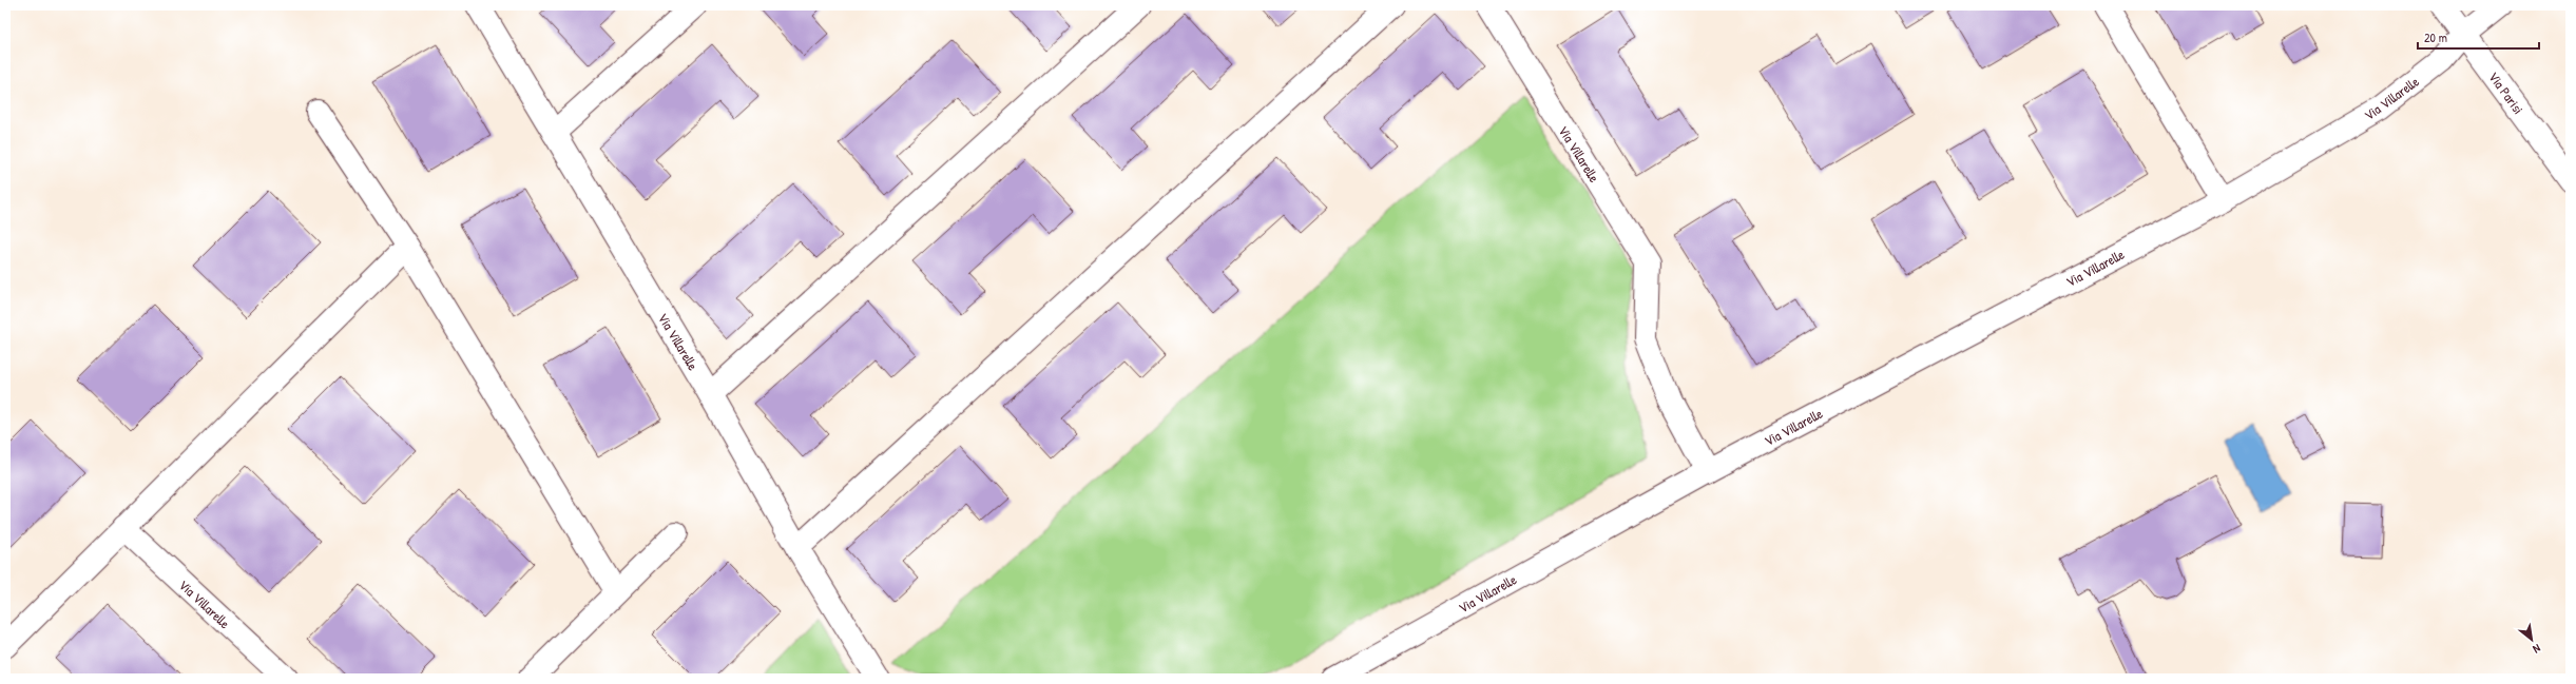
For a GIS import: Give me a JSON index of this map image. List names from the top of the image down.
{
  "streets": {
    "street": ["Via Parisi", "Via Villarelle"]
  },
  "crossings": [
    ["Via Parisi", "Via Villarelle"]
  ],
  "scale_bar": "20 m",
  "north": "bottom right"
}
